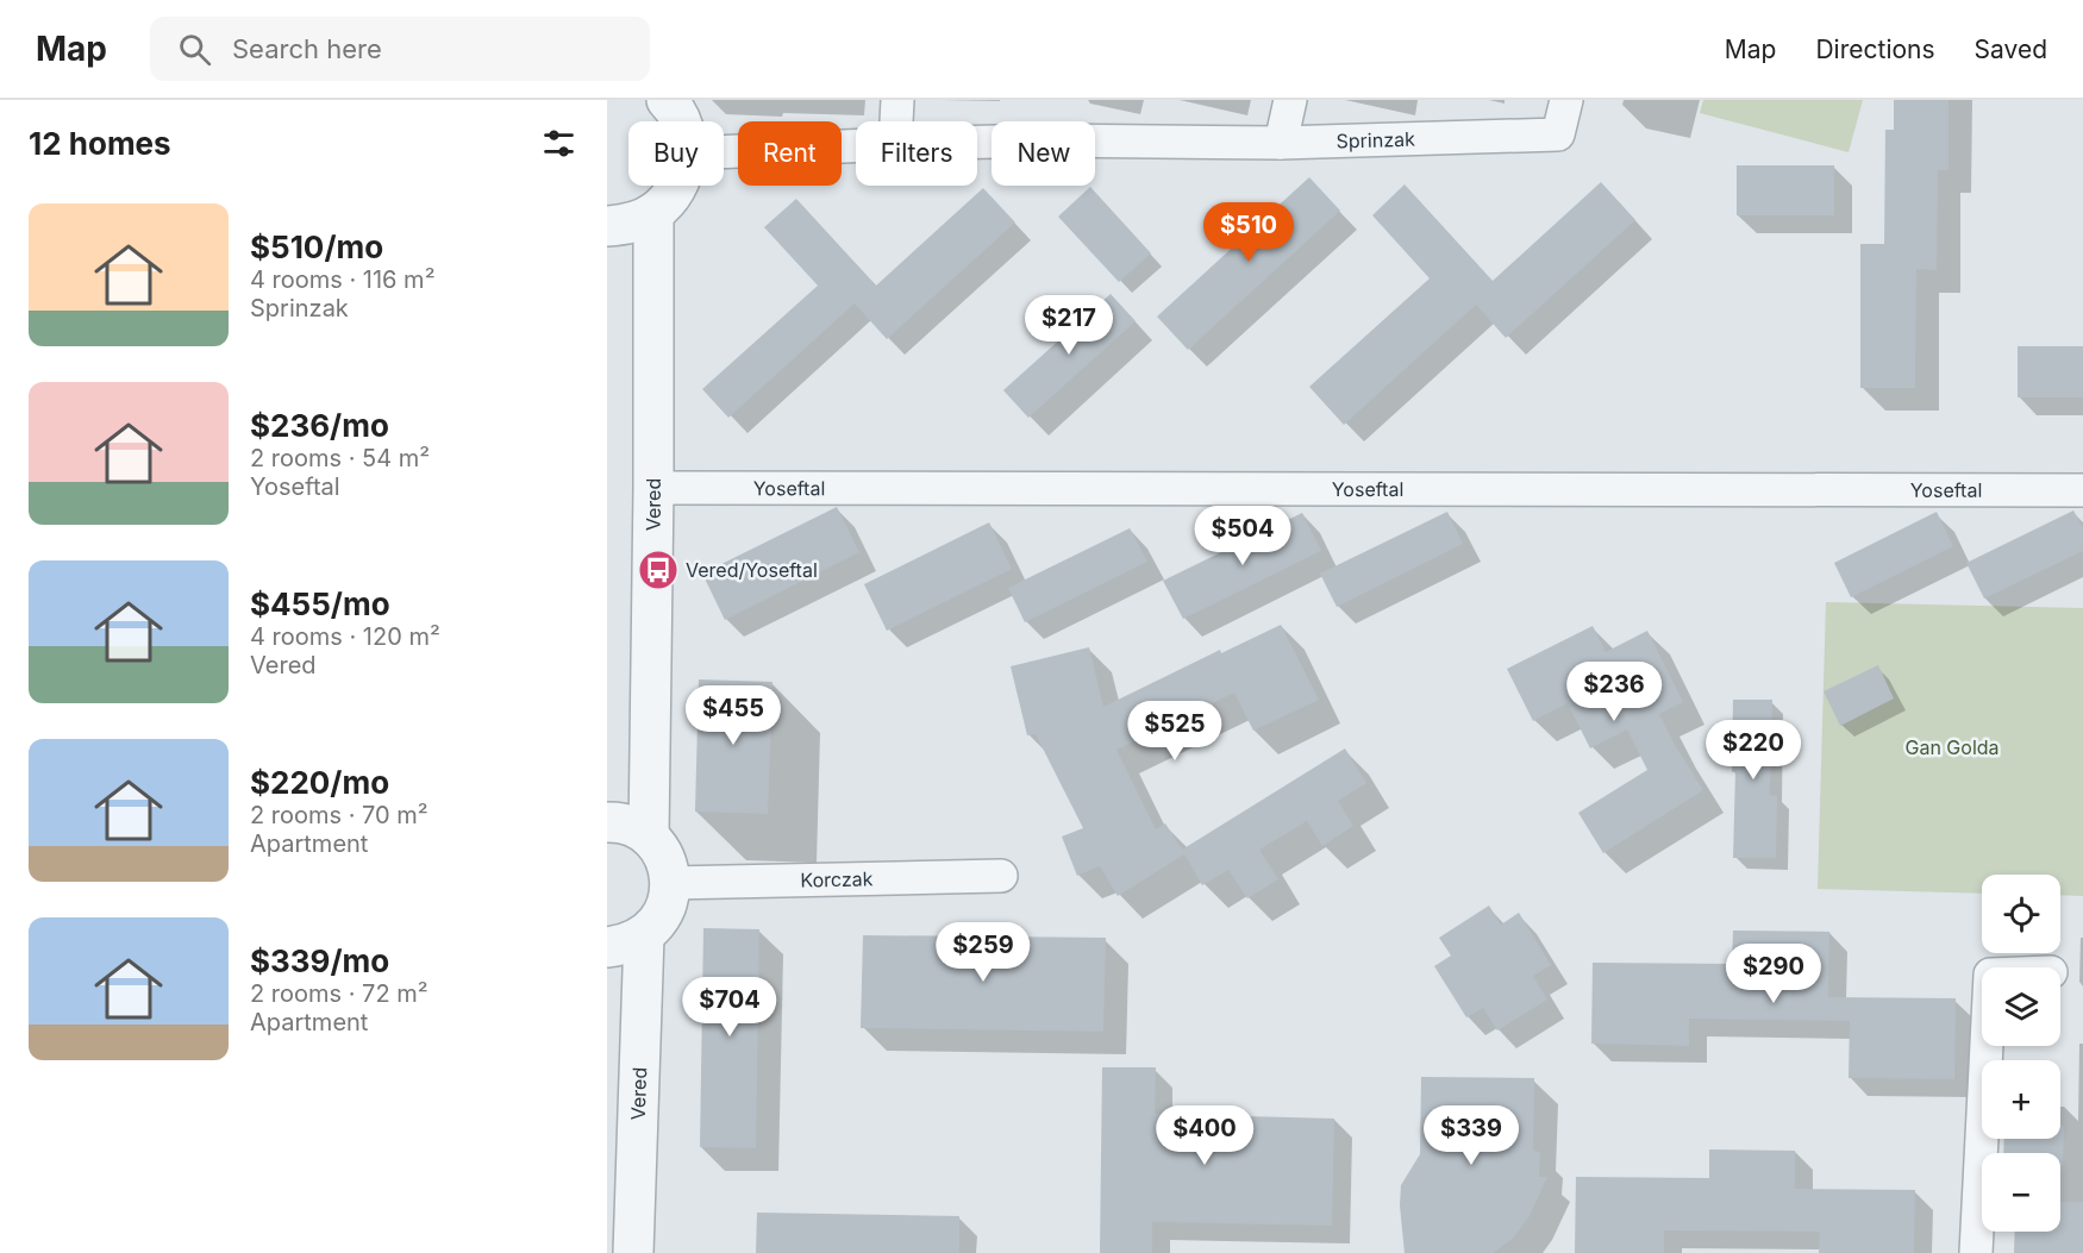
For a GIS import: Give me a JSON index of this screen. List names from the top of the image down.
{
  "streets": {
    "street": [
      "Sprinzak",
      "Yoseftal",
      "Vered",
      "Korczak"
    ]
  },
  "crossings": [
    ["Yoseftal", "Vered"]
  ],
  "parks": ["Gan Golda"],
  "places": {
    "bus stop": ["Vered/Yoseftal"]
  },
  "page": {
    "header": "Map",
    "search": "Search here",
    "nav": ["Map", "Directions", "Saved"],
    "heading": "12 homes",
    "chip": [
      "Buy",
      "Rent",
      "Filters",
      "New"
    ],
    "list": [
      {
        "name": "$510/mo",
        "note": "4 rooms · 116 m² · Sprinzak"
      },
      {
        "name": "$236/mo",
        "note": "2 rooms · 54 m² · Yoseftal"
      },
      {
        "name": "$455/mo",
        "note": "4 rooms · 120 m² · Vered"
      },
      {
        "name": "$220/mo",
        "note": "2 rooms · 70 m² · Apartment"
      },
      {
        "name": "$339/mo",
        "note": "2 rooms · 72 m² · Apartment"
      }
    ],
    "price": [
      "$510",
      "$217",
      "$504",
      "$236",
      "$455",
      "$525",
      "$220",
      "$259",
      "$290",
      "$704",
      "$400",
      "$339"
    ],
    "map_buttons": ["+", "−"]
  }
}
